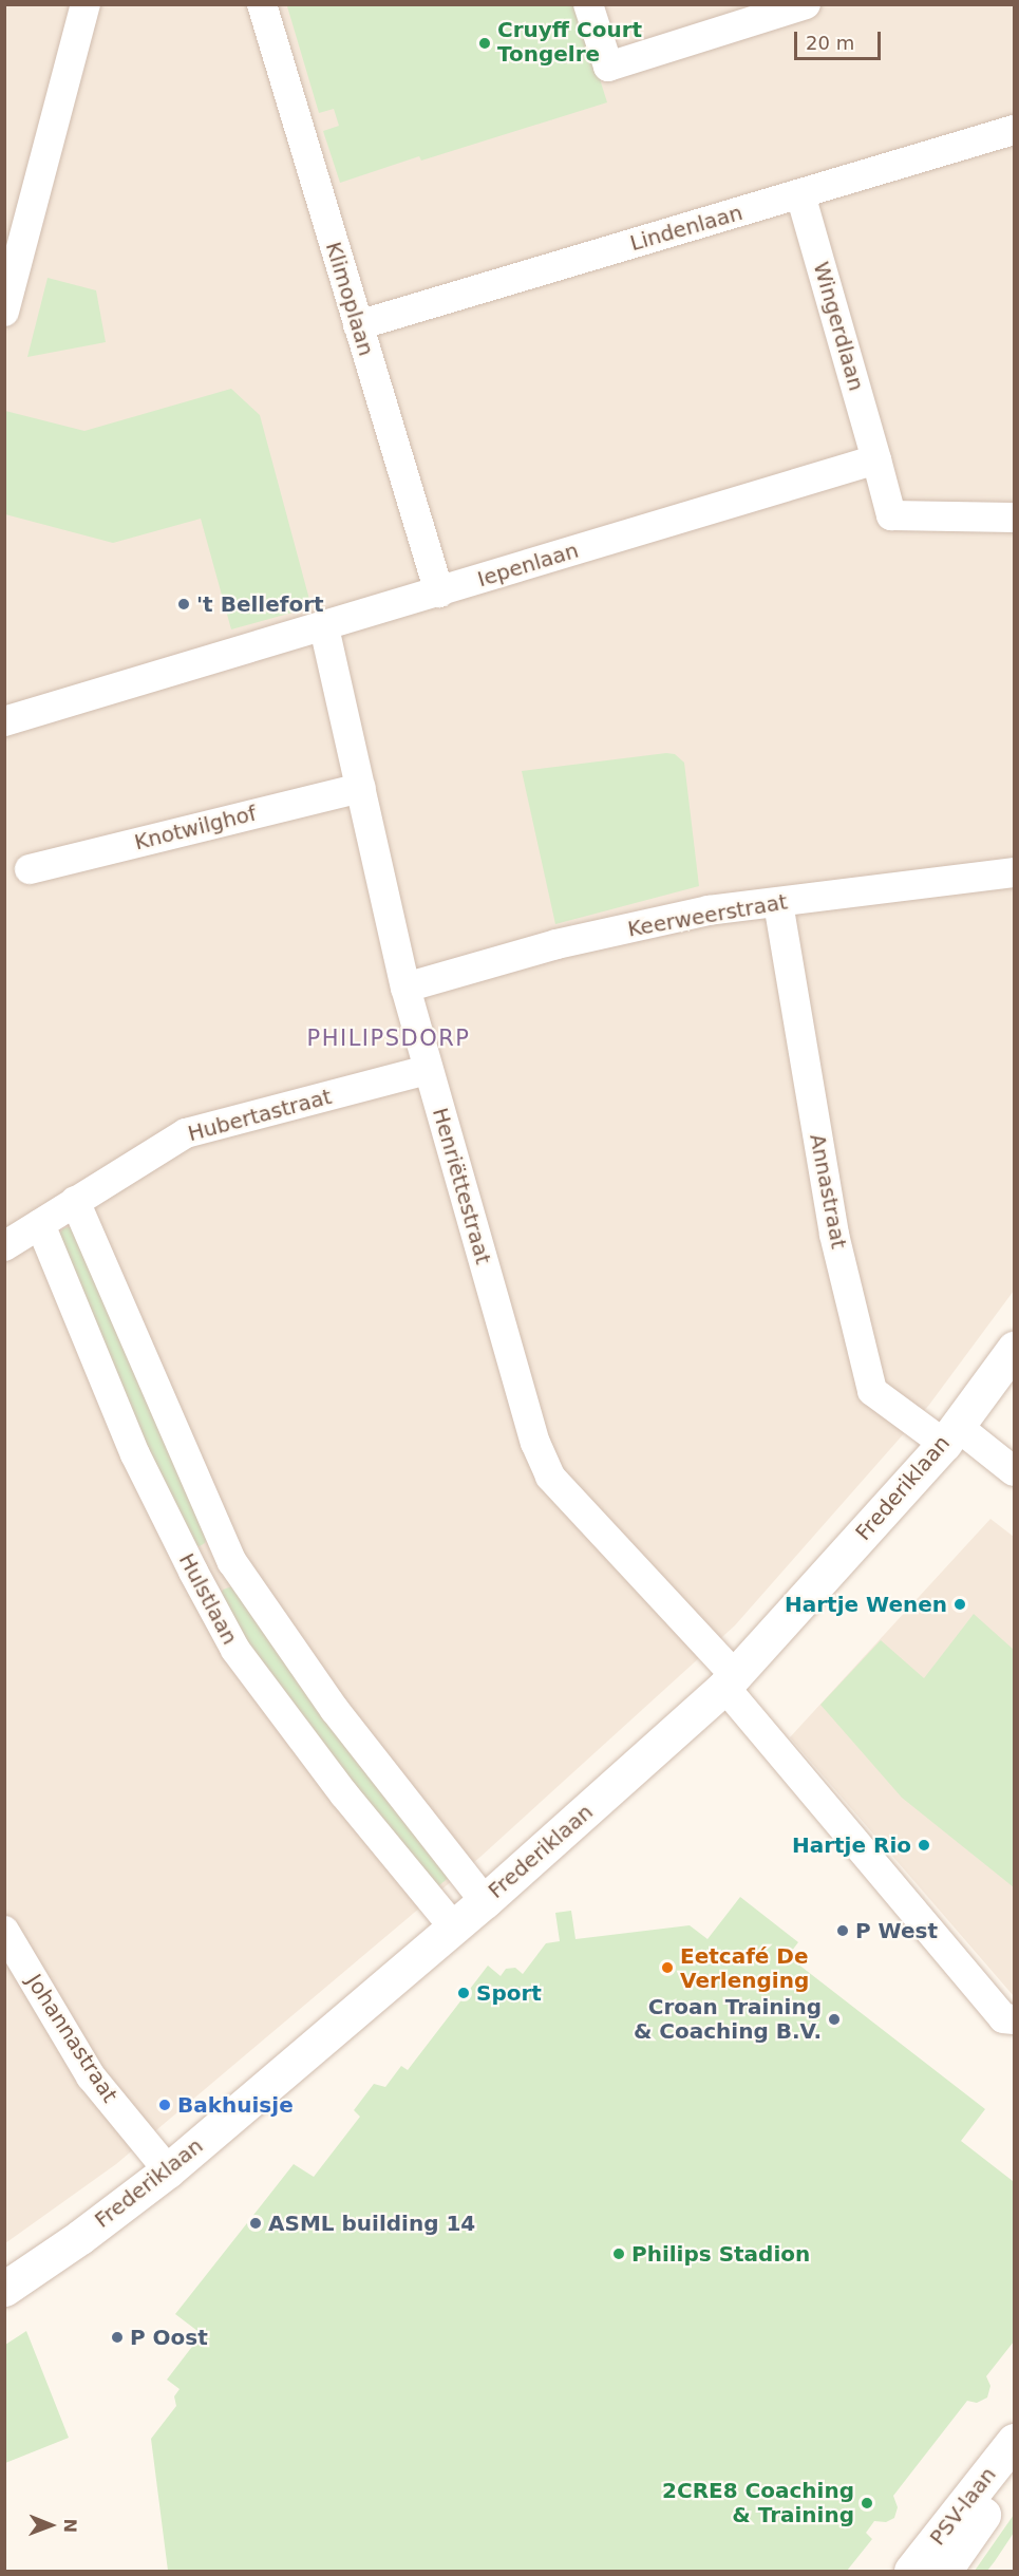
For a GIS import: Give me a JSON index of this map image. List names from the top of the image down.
{
  "streets": {
    "street": [
      "Lindenlaan",
      "Klimoplaan",
      "Wingerdlaan",
      "Iepenlaan",
      "Knotwilghof",
      "Keerweerstraat",
      "Hubertastraat",
      "Henriëttestraat",
      "Annastraat",
      "Frederiklaan",
      "Hulstlaan",
      "Johannastraat",
      "PSV-laan"
    ]
  },
  "crossings": [
    ["Lindenlaan", "Klimoplaan"],
    ["Lindenlaan", "Wingerdlaan"],
    ["Klimoplaan", "Iepenlaan"],
    ["Wingerdlaan", "Iepenlaan"],
    ["Iepenlaan", "Henriëttestraat"],
    ["Knotwilghof", "Henriëttestraat"],
    ["Keerweerstraat", "Henriëttestraat"],
    ["Keerweerstraat", "Annastraat"],
    ["Hubertastraat", "Henriëttestraat"],
    ["Hubertastraat", "Hulstlaan"],
    ["Henriëttestraat", "Frederiklaan"],
    ["Annastraat", "Frederiklaan"],
    ["Frederiklaan", "Hulstlaan"],
    ["Frederiklaan", "Johannastraat"]
  ],
  "districts": ["PHILIPSDORP"],
  "places": [
    "Cruyff Court Tongelre",
    "'t Bellefort",
    "Hartje Wenen",
    "Hartje Rio",
    "P West",
    "Eetcafé De Verlenging",
    "Sport",
    "Croan Training & Coaching B.V.",
    "Bakhuisje",
    "ASML building 14",
    "Philips Stadion",
    "P Oost",
    "2CRE8 Coaching & Training"
  ],
  "scale_bar": "20 m",
  "north": "right"
}
